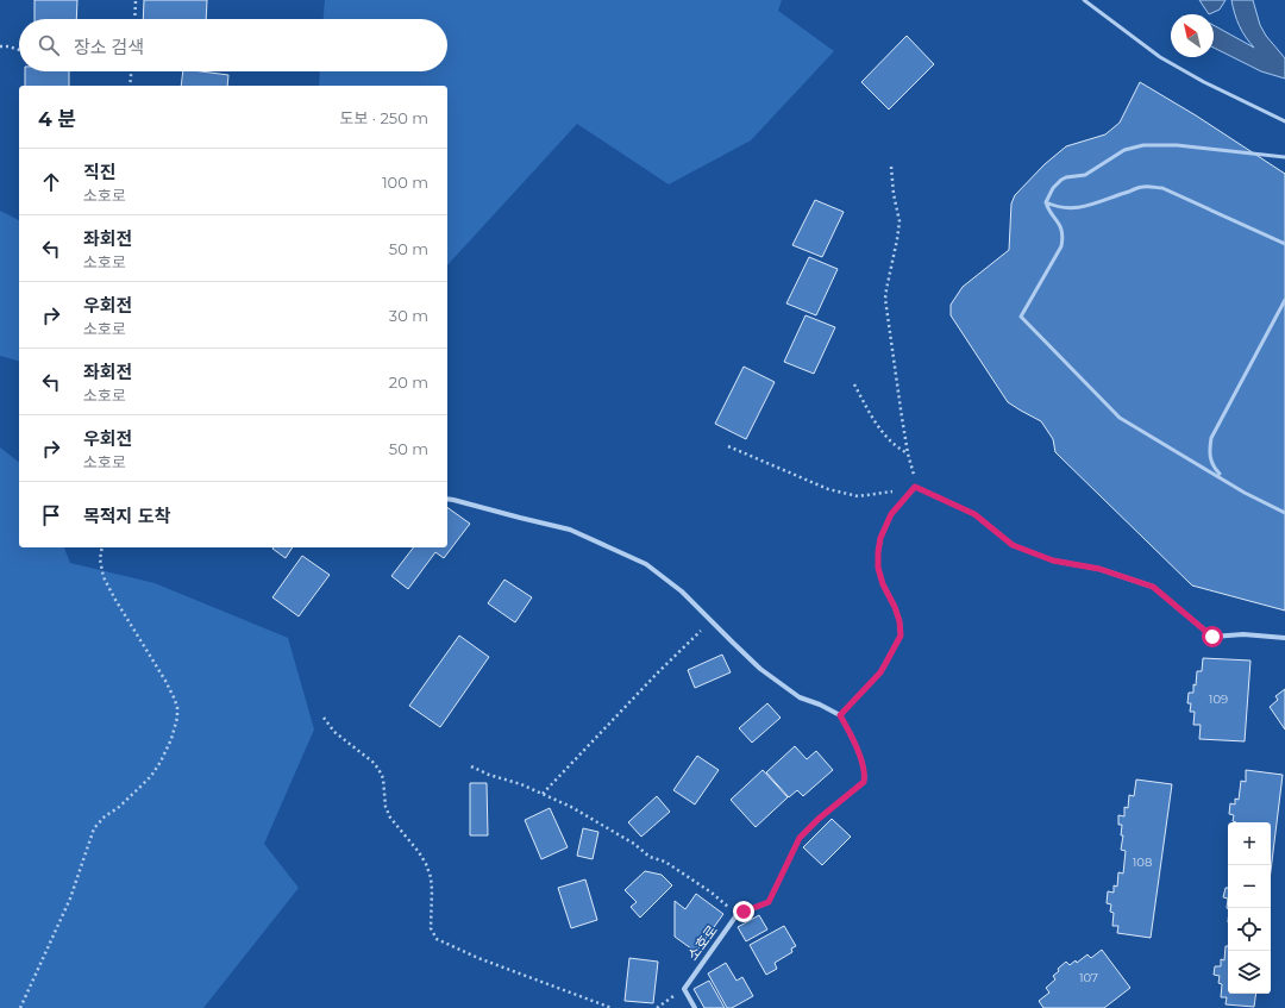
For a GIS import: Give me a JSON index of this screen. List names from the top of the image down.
{
  "streets": {
    "street": ["소호로"]
  },
  "house_numbers": ["109", "108", "107"],
  "north": "top left",
  "page": {
    "search": "장소 검색",
    "heading": ["4 분", "도보 · 250 m"],
    "list": [
      ["직진", "소호로", "100 m"],
      ["좌회전", "소호로", "50 m"],
      ["우회전", "소호로", "30 m"],
      ["좌회전", "소호로", "20 m"],
      ["우회전", "소호로", "50 m"],
      "목적지 도착"
    ],
    "map_buttons": ["+", "−"]
  }
}
